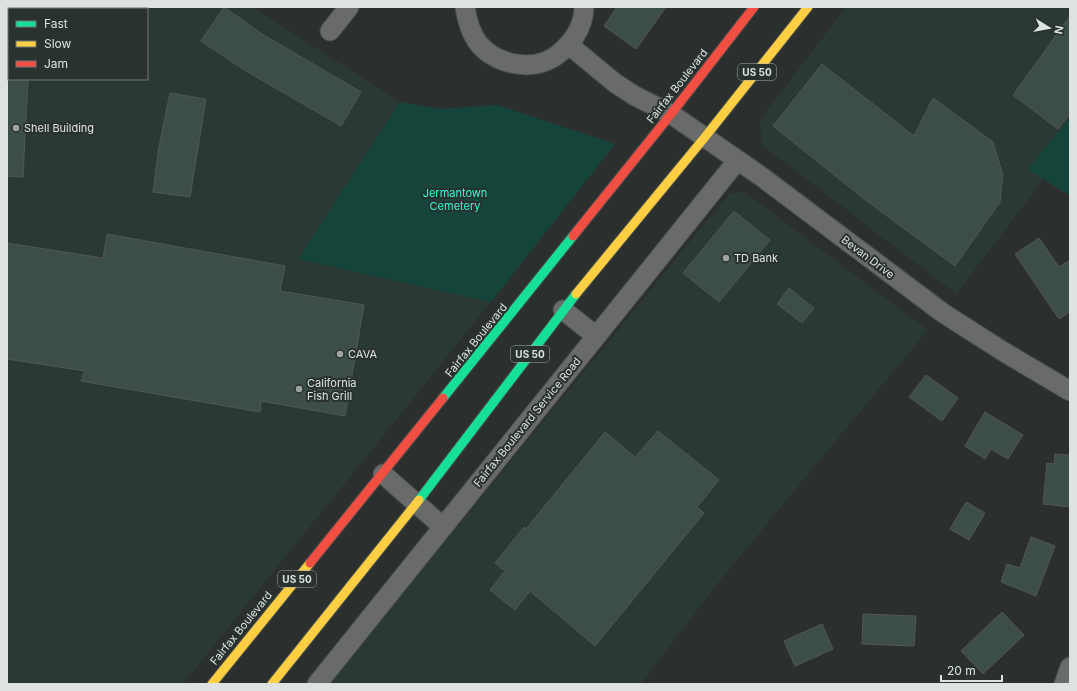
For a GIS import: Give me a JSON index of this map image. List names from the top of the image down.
{
  "streets": {
    "main road": ["US 50", "Fairfax Boulevard"],
    "street": ["Bevan Drive", "Fairfax Boulevard Service Road"]
  },
  "crossings": [
    ["US 50", "Bevan Drive"],
    ["Fairfax Boulevard", "Bevan Drive"],
    ["Bevan Drive", "Fairfax Boulevard Service Road"]
  ],
  "parks": ["Jermantown Cemetery"],
  "places": [
    "Shell Building",
    "TD Bank",
    "CAVA",
    "California Fish Grill"
  ],
  "legend": ["Fast", "Slow", "Jam"],
  "scale_bar": "20 m",
  "north": "right"
}
